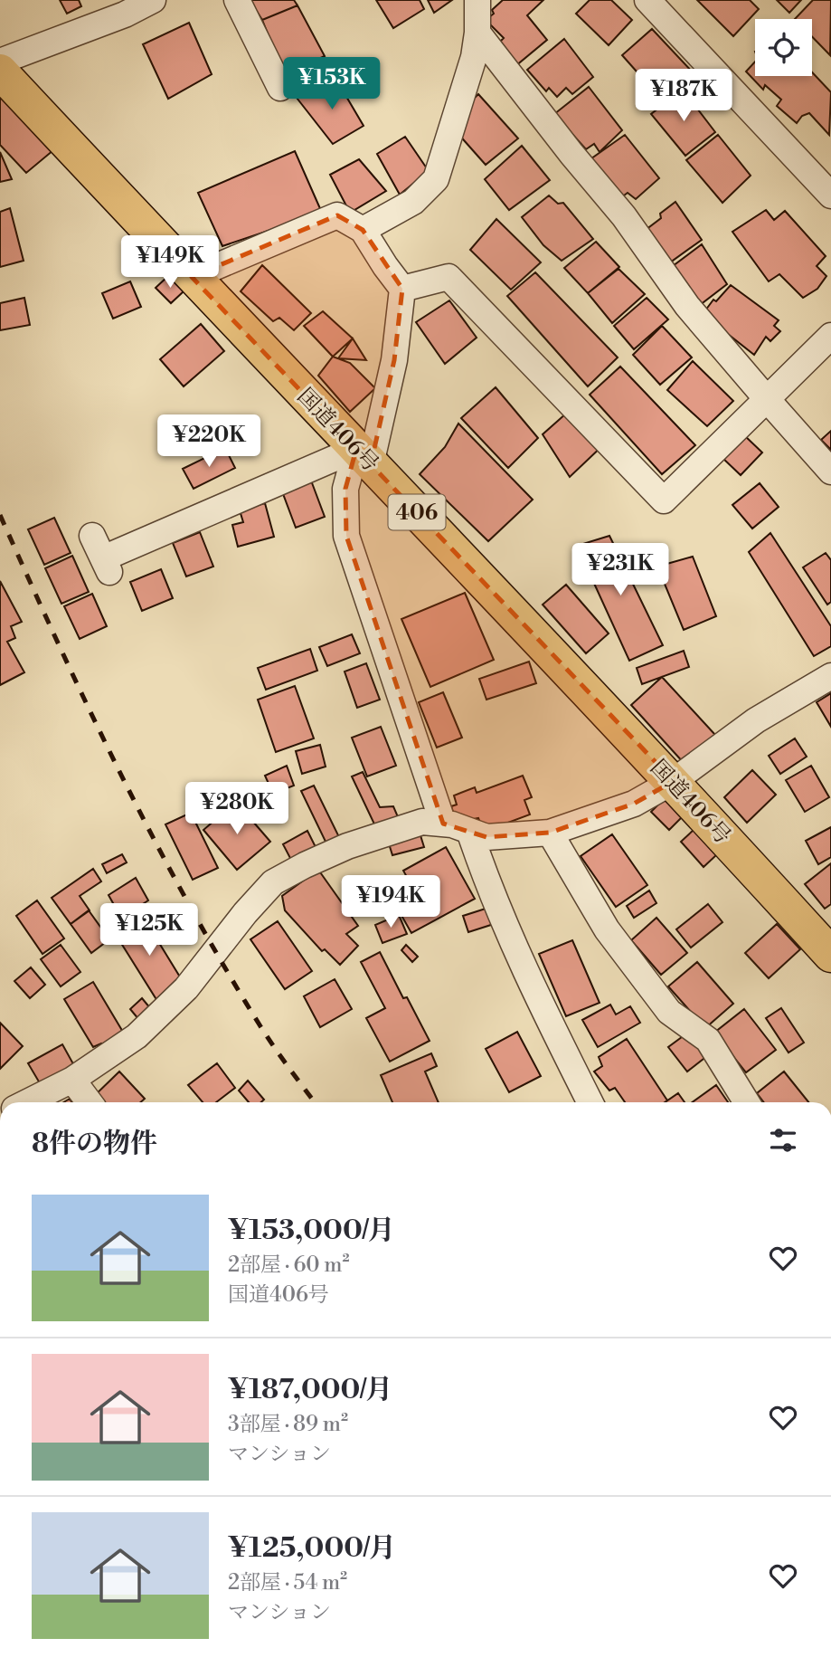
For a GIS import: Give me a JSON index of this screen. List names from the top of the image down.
{
  "streets": {
    "highway": ["国道406号", "406"]
  },
  "page": {
    "price": [
      "¥153K",
      "¥187K",
      "¥149K",
      "¥220K",
      "¥231K",
      "¥280K",
      "¥194K",
      "¥125K"
    ],
    "heading": "8件の物件",
    "list": [
      {
        "name": "¥153,000/月",
        "note": "2部屋 · 60 m² · 国道406号"
      },
      {
        "name": "¥187,000/月",
        "note": "3部屋 · 89 m² · マンション"
      },
      {
        "name": "¥125,000/月",
        "note": "2部屋 · 54 m² · マンション"
      }
    ]
  }
}
